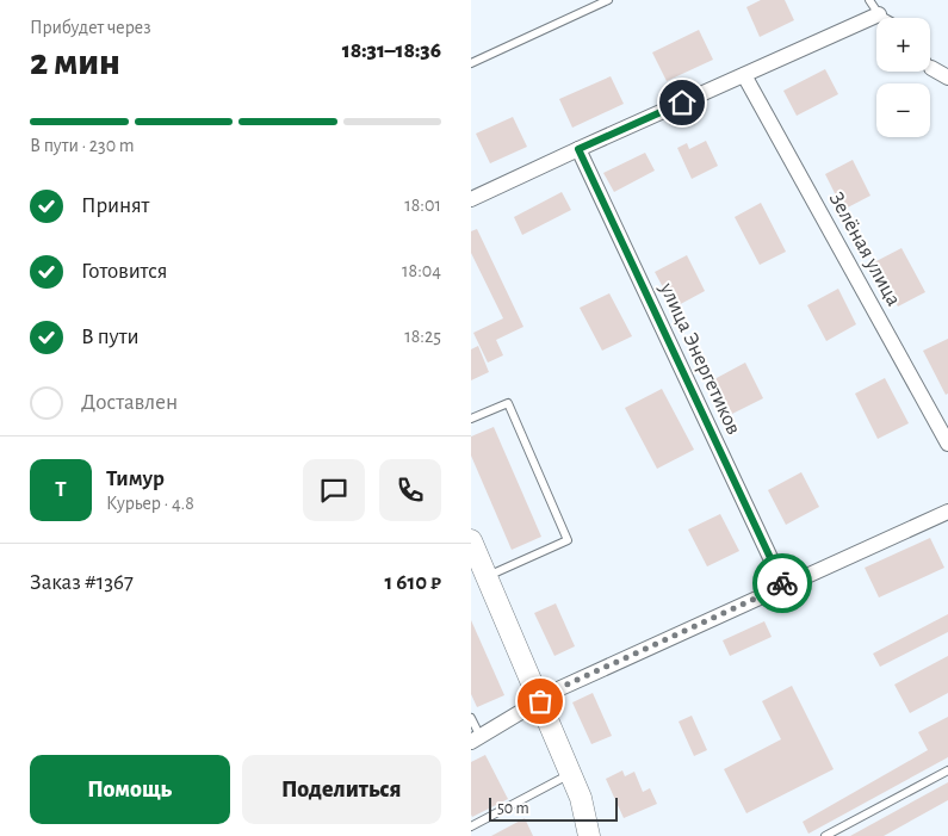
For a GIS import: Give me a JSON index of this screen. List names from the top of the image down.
{
  "streets": {
    "street": ["Зелёная улица", "улица Энергетиков"]
  },
  "scale_bar": "50 m",
  "page": {
    "heading": ["2 мин", "Прибудет через", "18:31–18:36"],
    "panel": [
      "Тимур",
      "Курьер · 4.8",
      "Заказ #1367",
      "1 610 ₽"
    ],
    "map_buttons": ["+", "−"],
    "bar": "В пути · 230 m",
    "list": [
      ["Принят", "18:01"],
      ["Готовится", "18:04"],
      ["В пути", "18:25"],
      "Доставлен"
    ],
    "round": "Т",
    "buttons": ["Помощь", "Поделиться"],
    "scale": "50 m"
  }
}
